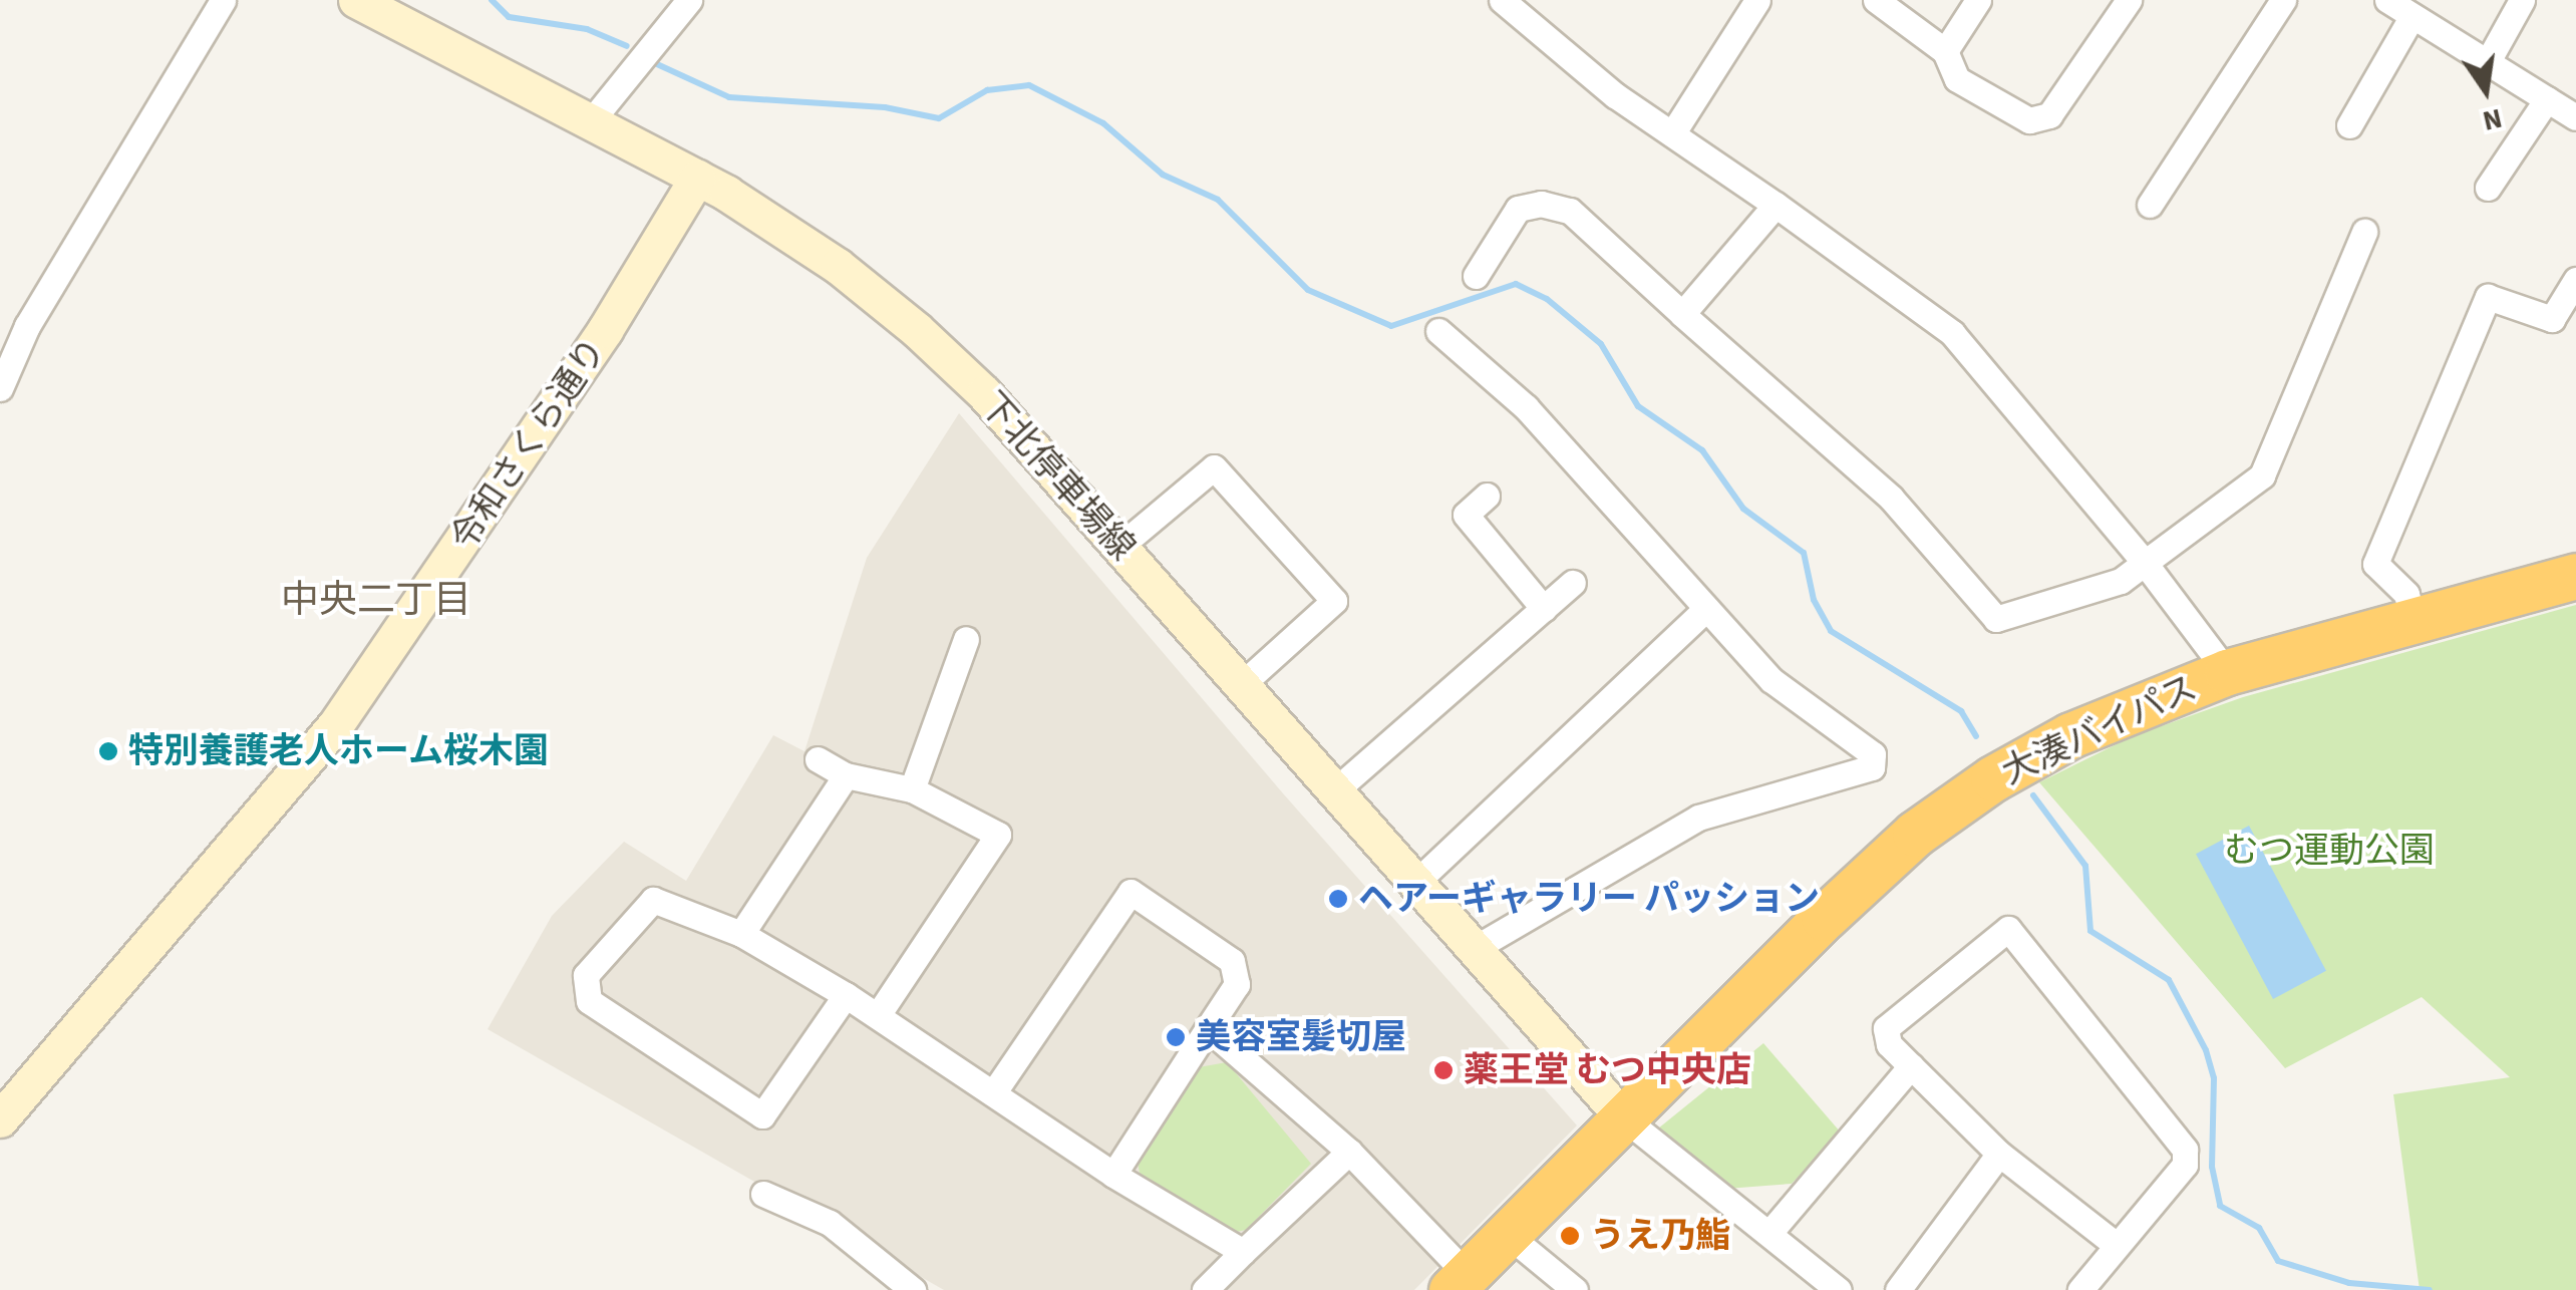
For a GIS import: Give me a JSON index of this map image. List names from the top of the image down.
{
  "streets": {
    "highway": ["大湊バイパス"],
    "main road": ["令和さくら通り", "下北停車場線"]
  },
  "crossings": [
    ["令和さくら通り", "下北停車場線"],
    ["下北停車場線", "大湊バイパス"]
  ],
  "districts": ["中央二丁目"],
  "parks": ["むつ運動公園"],
  "places": [
    "特別養護老人ホーム桜木園",
    "ヘアーギャラリー パッション",
    "美容室髪切屋",
    "薬王堂 むつ中央店",
    "うえ乃鮨"
  ],
  "north": "bottom"
}
